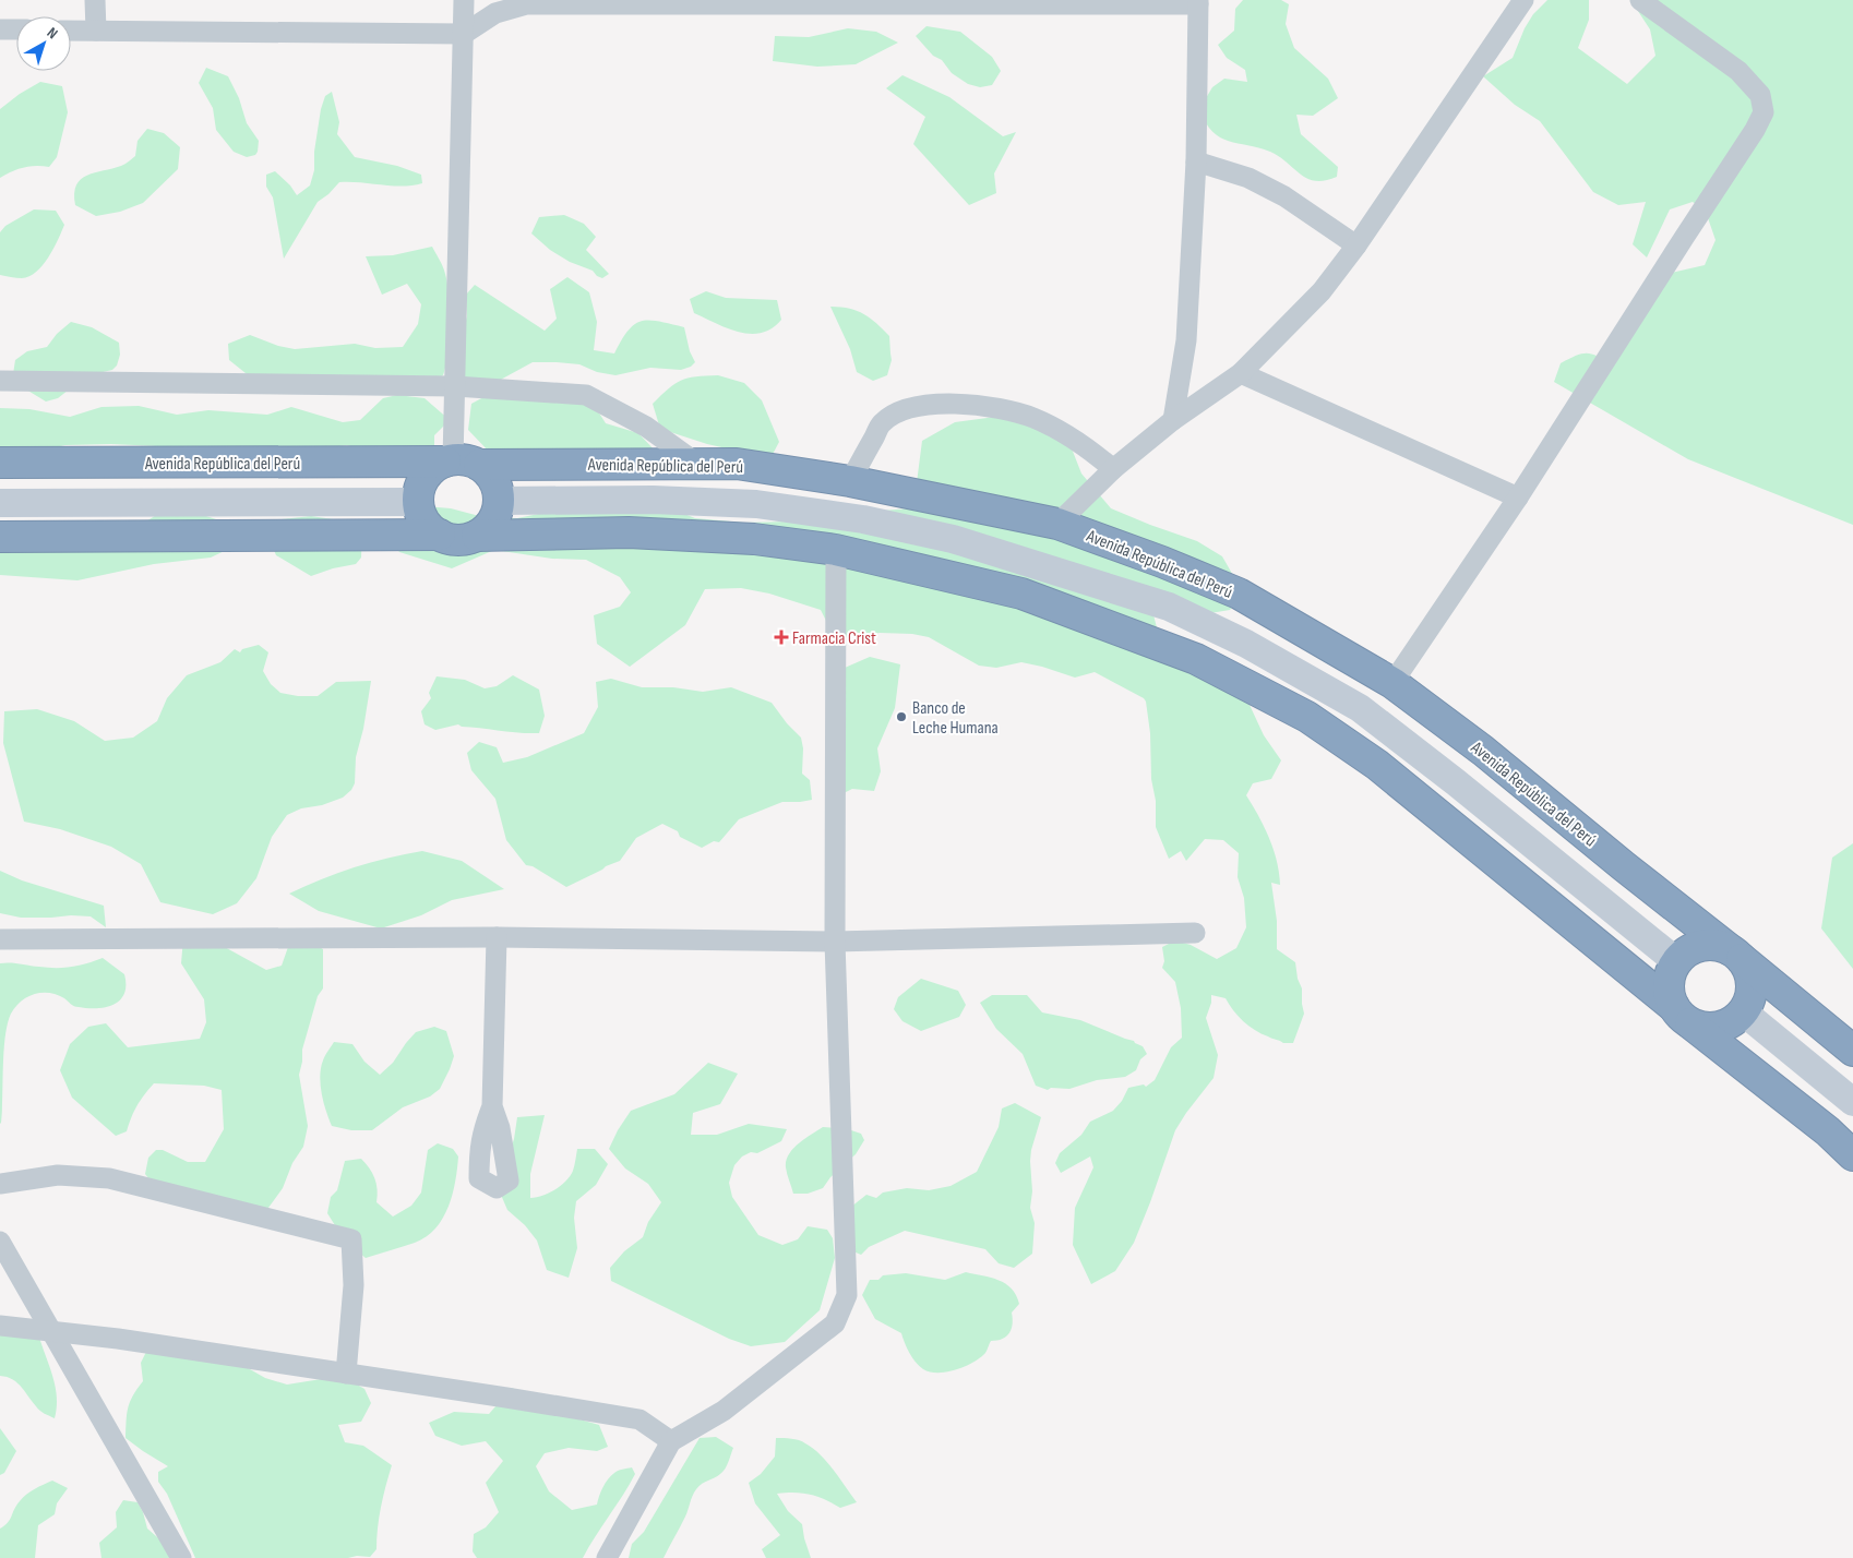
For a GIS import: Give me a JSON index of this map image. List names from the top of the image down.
{
  "streets": {
    "highway": ["Avenida República del Perú"]
  },
  "places": {
    "health": ["Farmacia Crist"],
    "other": ["Banco de Leche Humana"]
  },
  "north": "top right"
}
